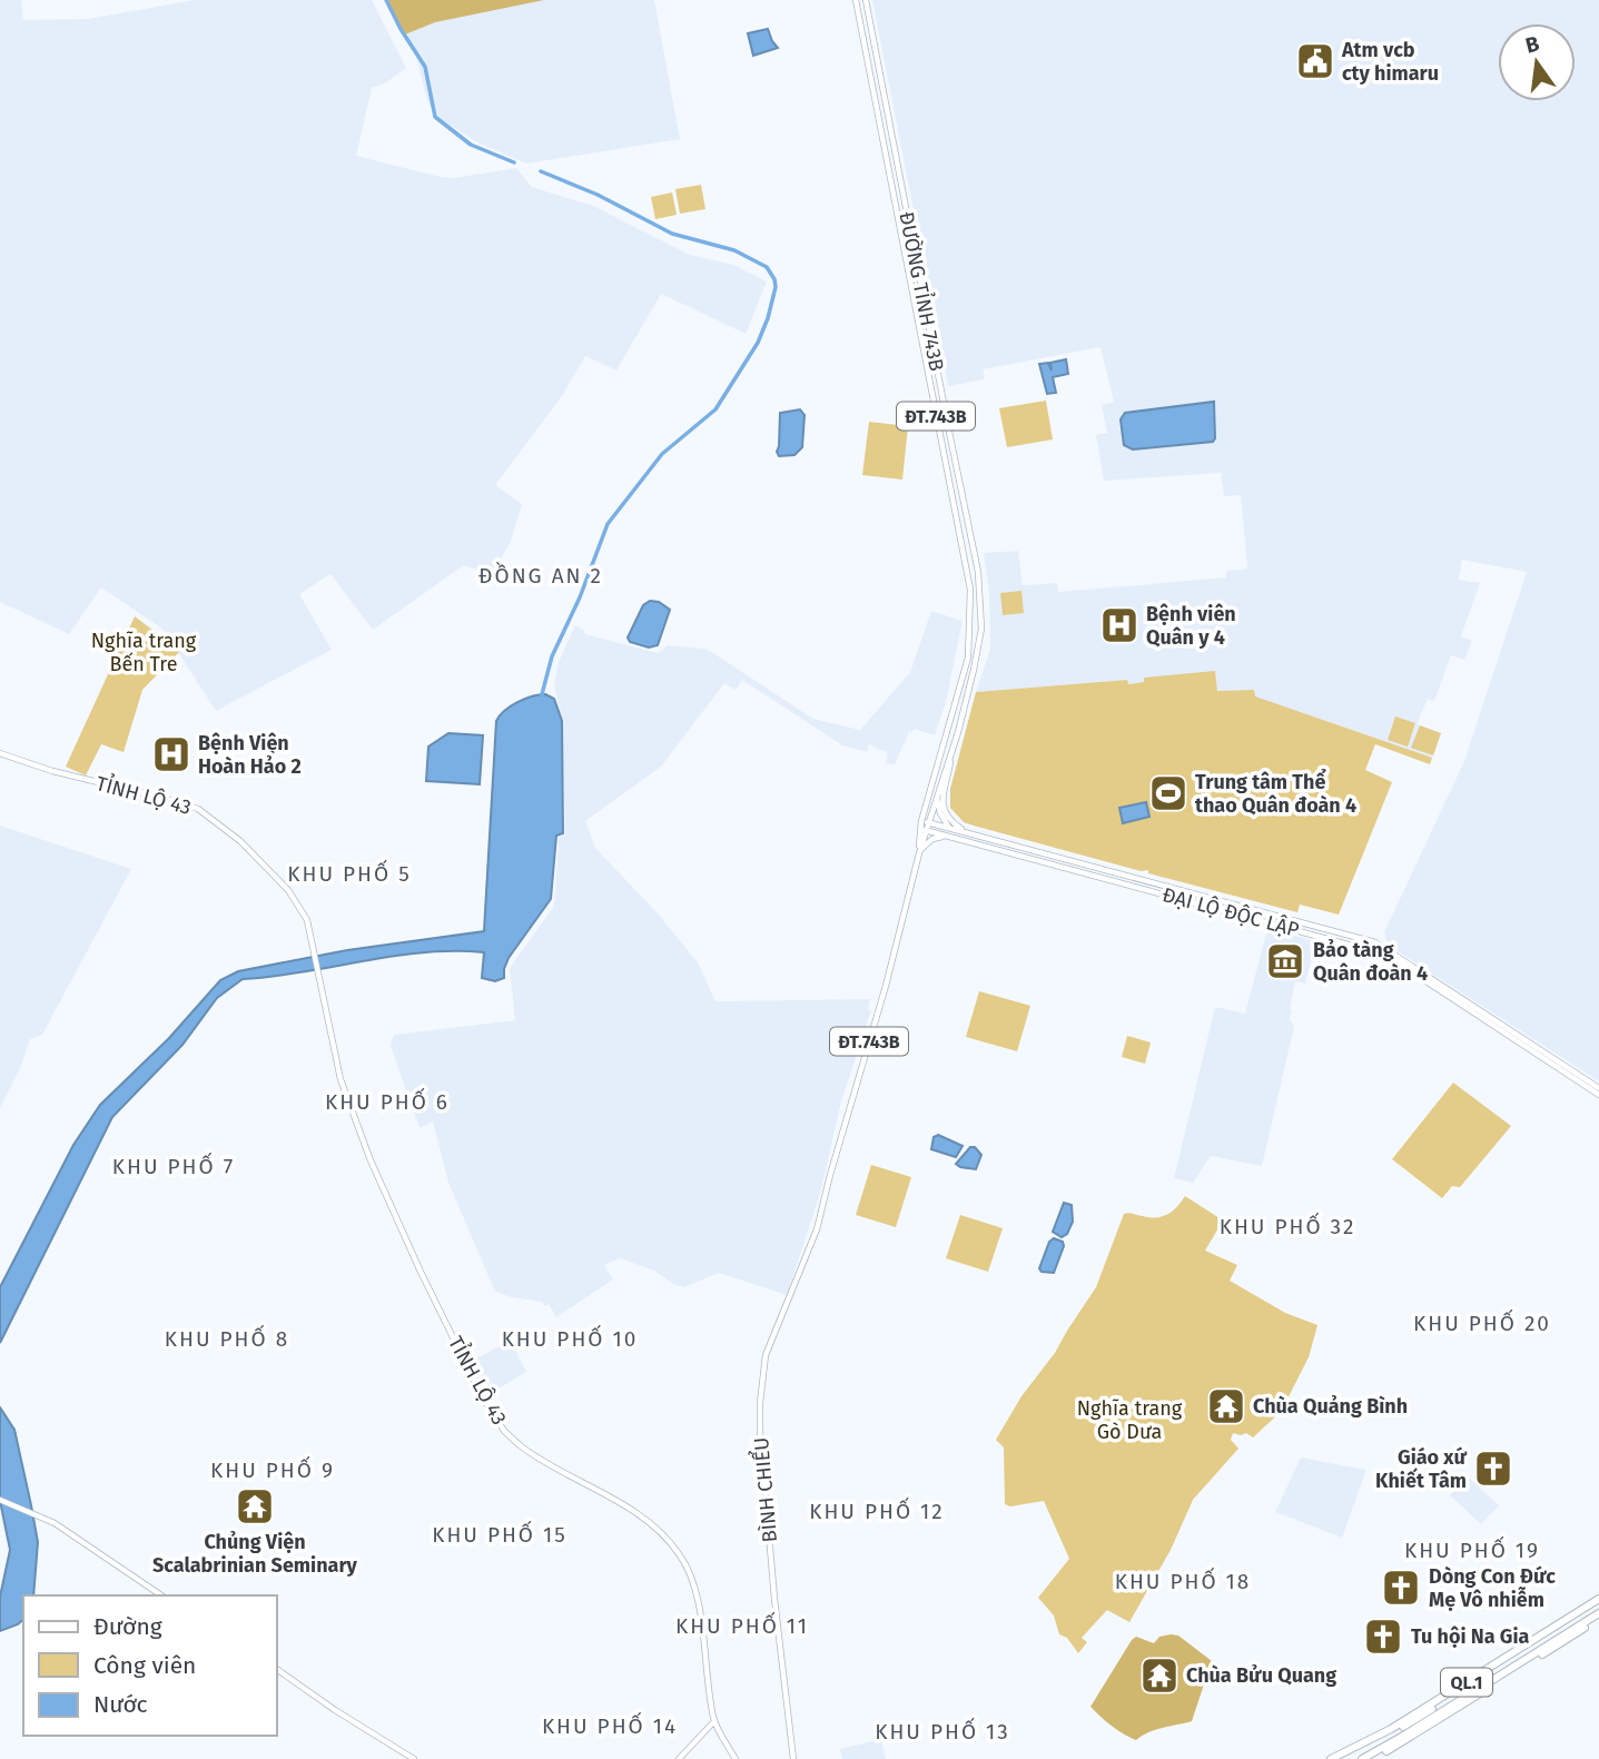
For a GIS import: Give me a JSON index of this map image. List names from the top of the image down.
{
  "streets": {
    "highway": ["QL.1"],
    "main road": [
      "ĐƯỜNG TỈNH 743B",
      "ĐT.743B",
      "TỈNH LỘ 43",
      "ĐẠI LỘ ĐỘC LẬP",
      "BÌNH CHIỂU"
    ]
  },
  "crossings": [
    ["ĐƯỜNG TỈNH 743B", "ĐẠI LỘ ĐỘC LẬP"],
    ["ĐƯỜNG TỈNH 743B", "BÌNH CHIỂU"]
  ],
  "districts": [
    "ĐỒNG AN 2",
    "KHU PHỐ 5",
    "KHU PHỐ 6",
    "KHU PHỐ 7",
    "KHU PHỐ 32",
    "KHU PHỐ 20",
    "KHU PHỐ 8",
    "KHU PHỐ 10",
    "KHU PHỐ 9",
    "KHU PHỐ 12",
    "KHU PHỐ 15",
    "KHU PHỐ 19",
    "KHU PHỐ 18",
    "KHU PHỐ 11",
    "KHU PHỐ 14",
    "KHU PHỐ 13"
  ],
  "parks": ["Nghĩa trang Bến Tre", "Nghĩa trang Gò Dưa"],
  "places": {
    "public building": ["Atm vcb cty himaru"],
    "hospital": ["Bệnh viên Quân y 4", "Bệnh Viện Hoàn Hảo 2"],
    "sports": ["Trung tâm Thể thao Quân đoàn 4"],
    "museum": ["Bảo tàng Quân đoàn 4"],
    "temple": ["Chùa Quảng Bình", "Chủng Viện Scalabrinian Seminary", "Chùa Bửu Quang"],
    "church": ["Giáo xứ Khiết Tâm", "Dòng Con Đức Mẹ Vô nhiễm", "Tu hội Na Gia"]
  },
  "legend": ["Đường", "Công viên", "Nước"],
  "north": "top"
}
